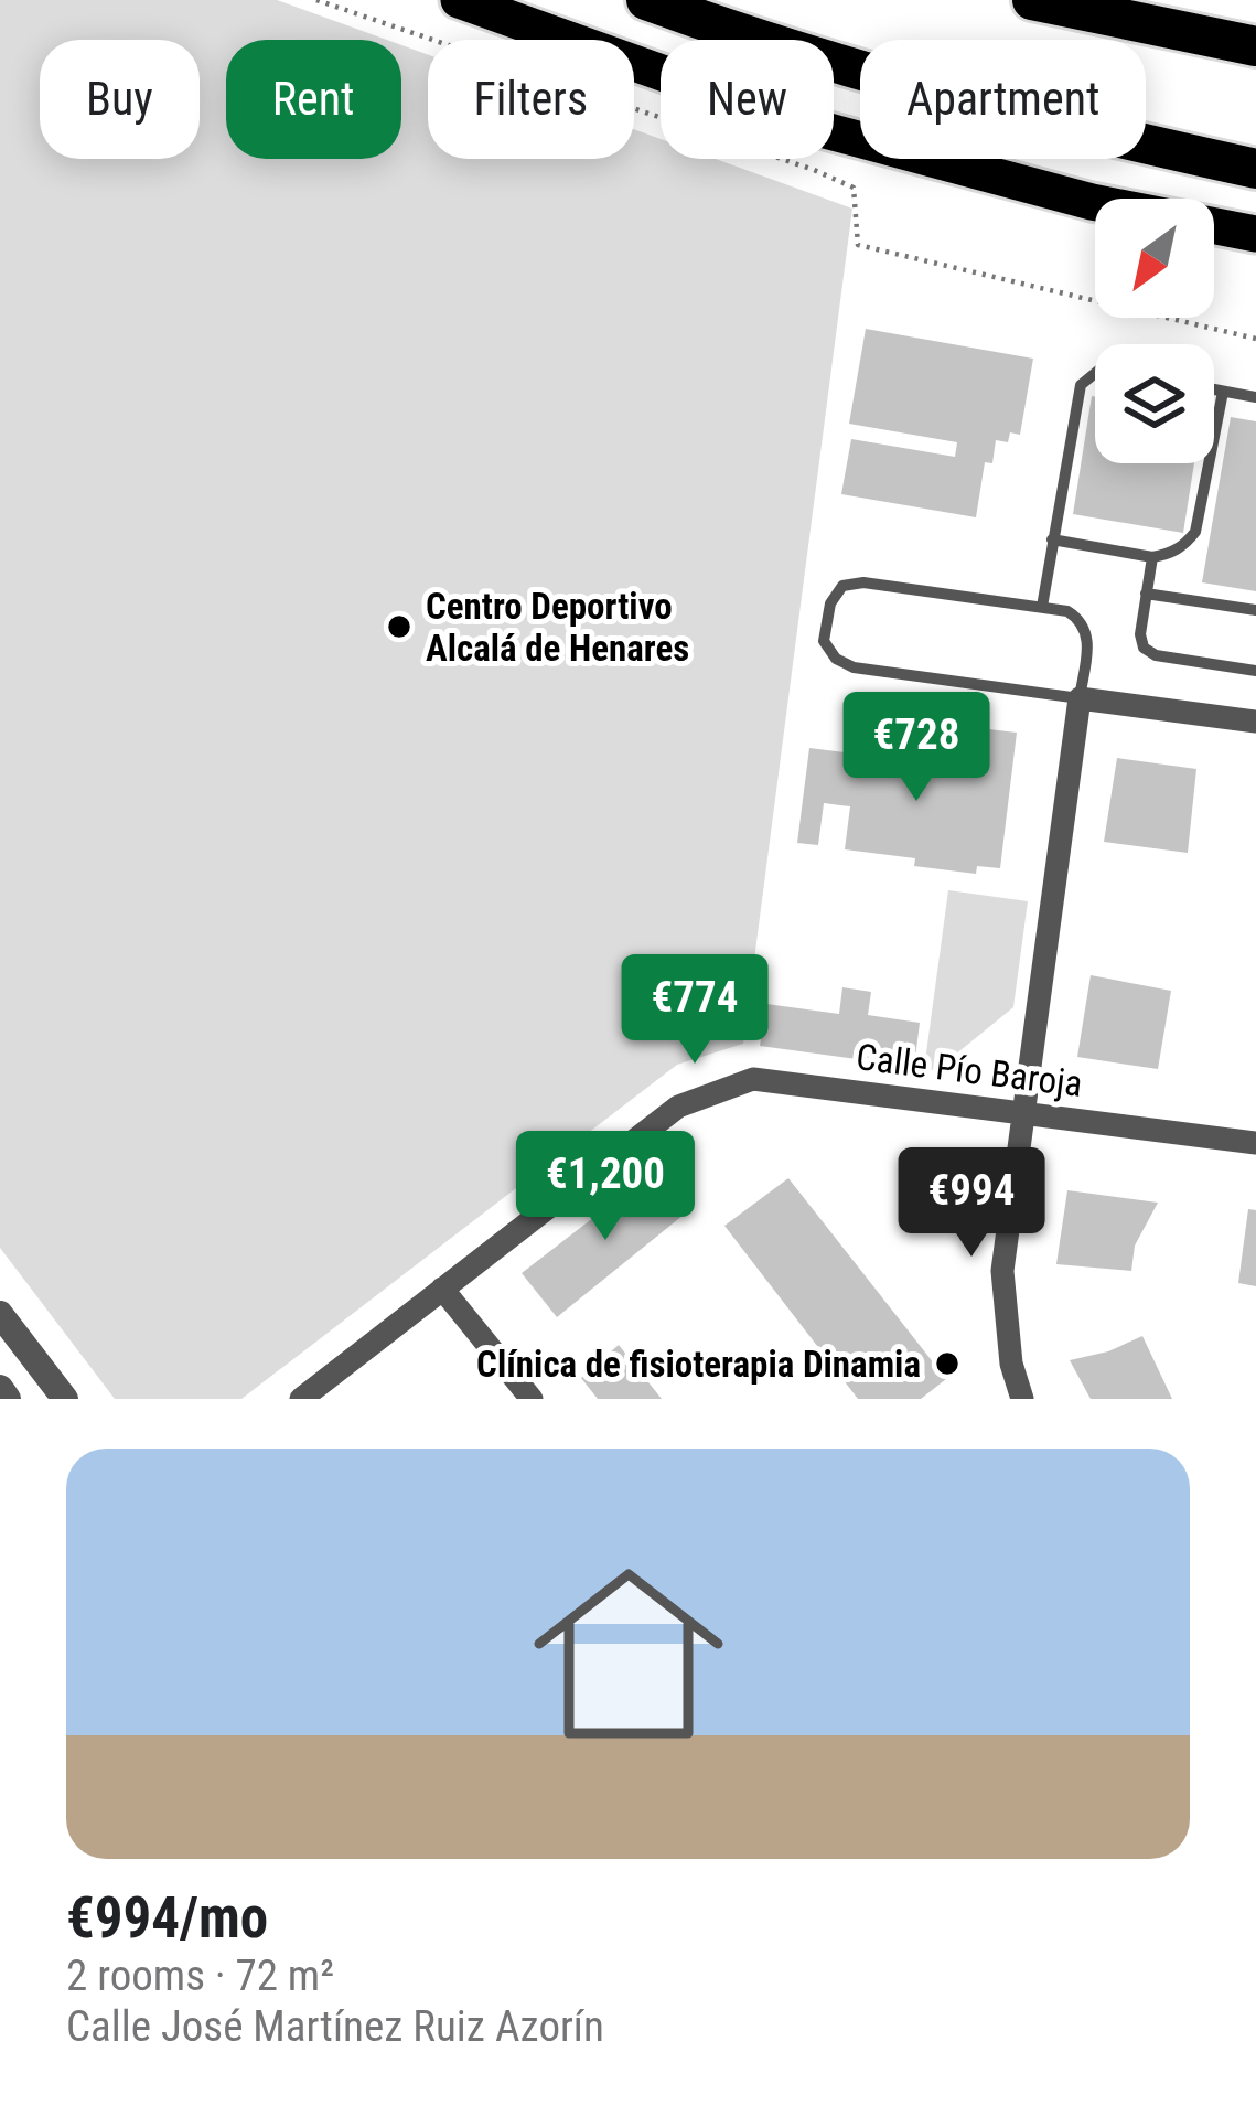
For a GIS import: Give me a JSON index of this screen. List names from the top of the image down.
{
  "streets": {
    "street": ["Calle Pío Baroja"]
  },
  "places": ["Centro Deportivo Alcalá de Henares", "Clínica de fisioterapia Dinamia"],
  "north": "bottom left",
  "page": {
    "chip": [
      "Buy",
      "Rent",
      "Filters",
      "New",
      "Apartment"
    ],
    "price": [
      "€728",
      "€774",
      "€1,200",
      "€994"
    ],
    "list": [
      {
        "name": "€994/mo",
        "note": "2 rooms · 72 m² · Calle José Martínez Ruiz Azorín"
      }
    ]
  }
}
